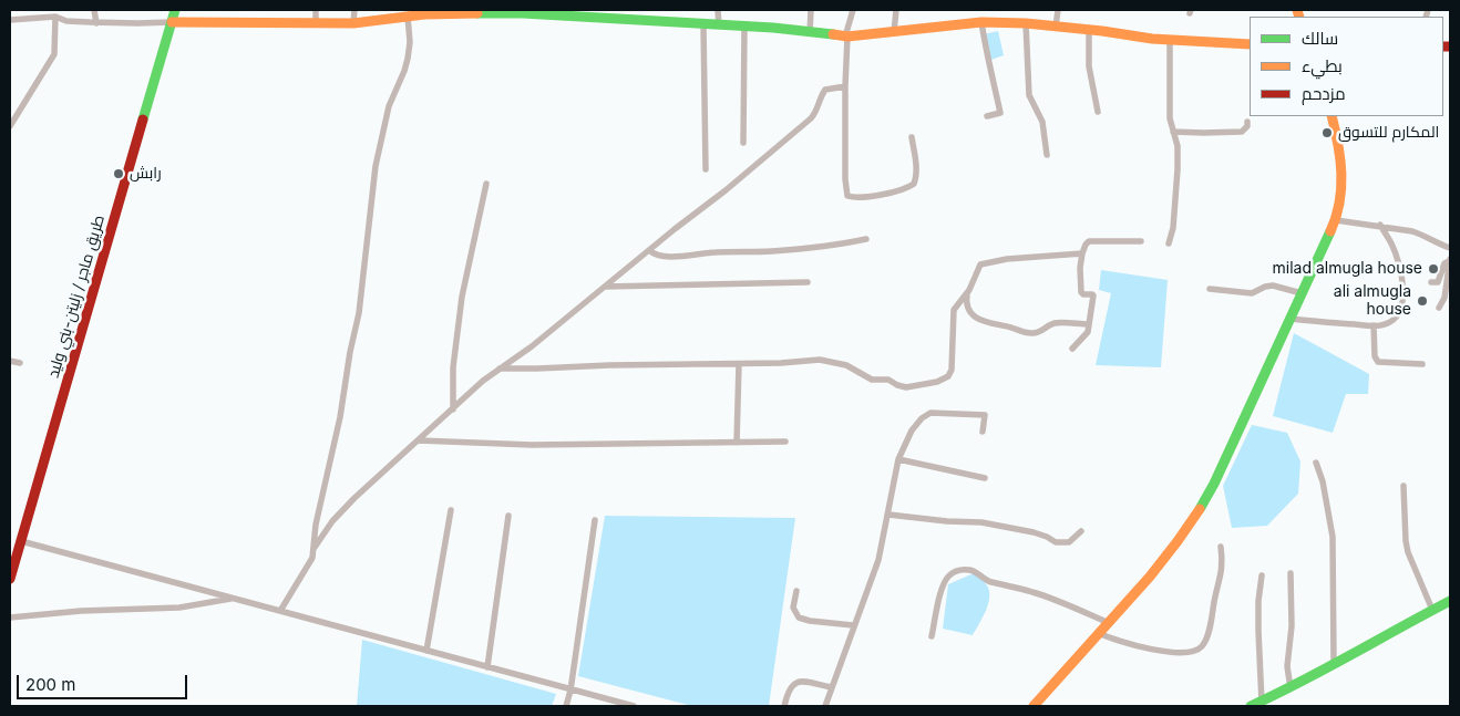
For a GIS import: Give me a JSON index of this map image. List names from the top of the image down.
{
  "streets": {
    "main road": ["طريق ماجر / زليتن-بني وليد"]
  },
  "places": [
    "المكارم للتسوق",
    "رابش",
    "milad almugla house",
    "ali almugla house"
  ],
  "legend": ["سالك", "بطيء", "مزدحم"],
  "scale_bar": "200 m"
}
